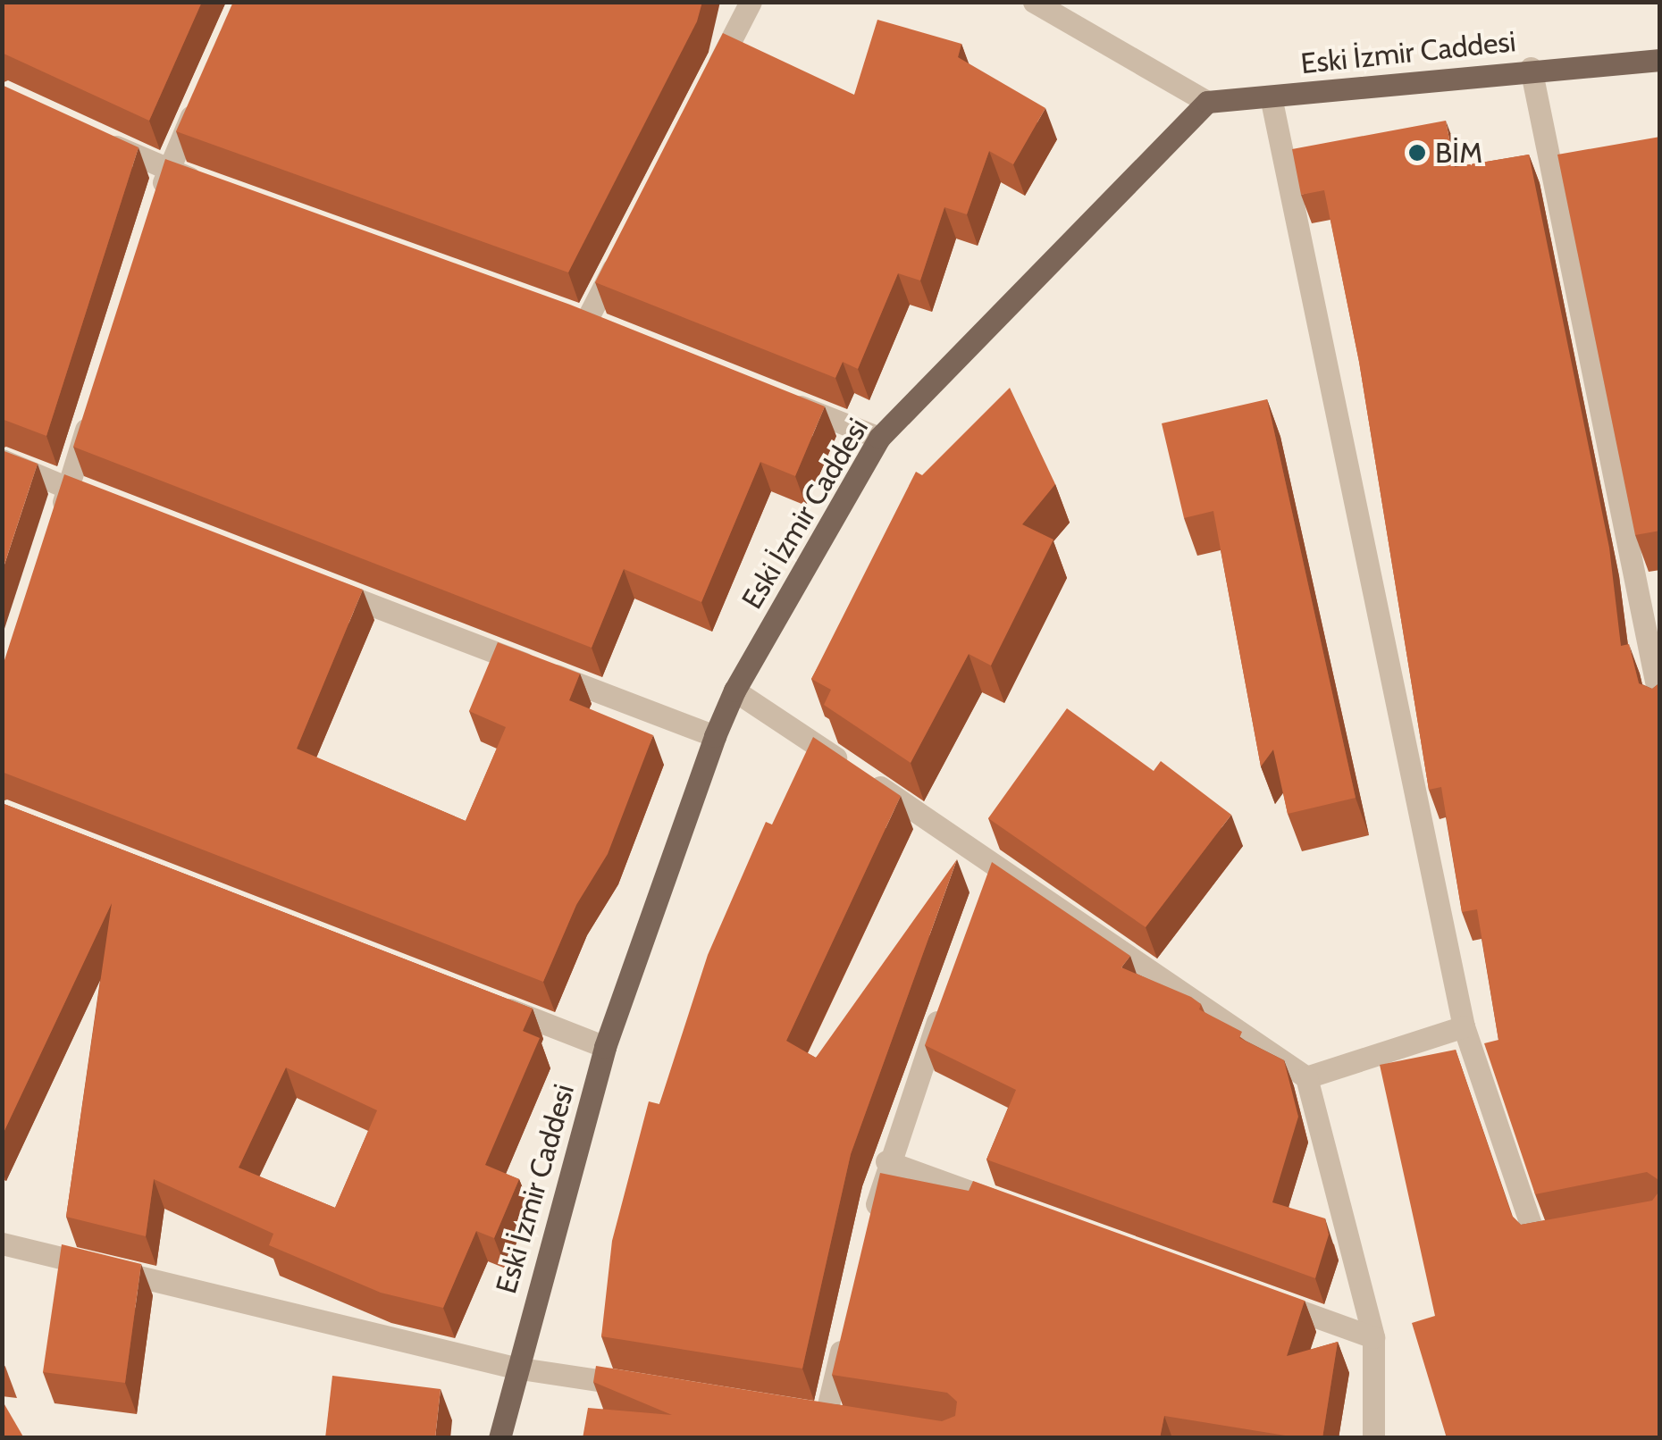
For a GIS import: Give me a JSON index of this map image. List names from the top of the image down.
{
  "streets": {
    "main road": ["Eski İzmir Caddesi"]
  },
  "places": ["BİM"]
}
